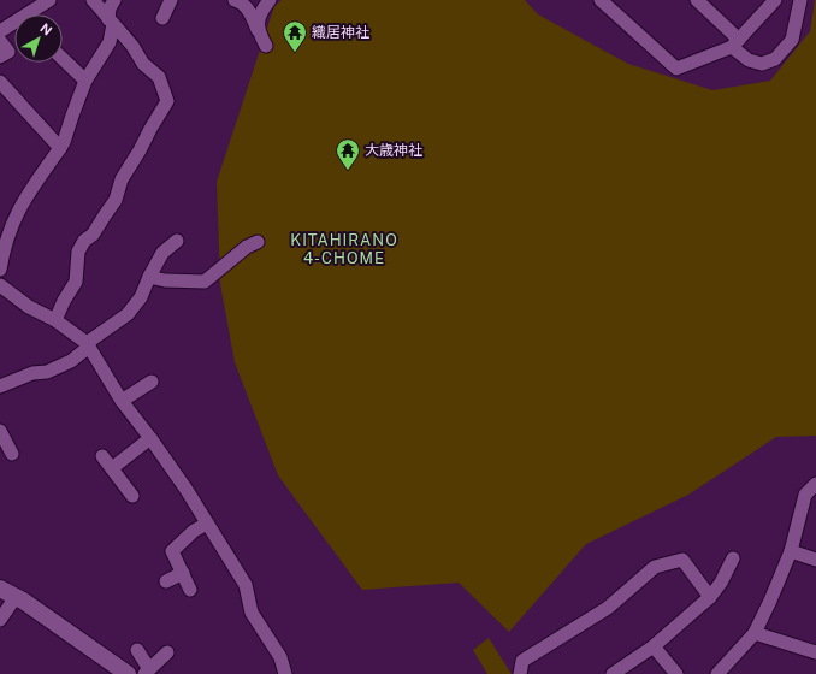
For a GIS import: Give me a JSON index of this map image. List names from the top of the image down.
{
  "districts": ["KITAHIRANO 4-CHOME"],
  "places": {
    "temple": ["織居神社", "大歳神社"]
  },
  "north": "top right"
}
